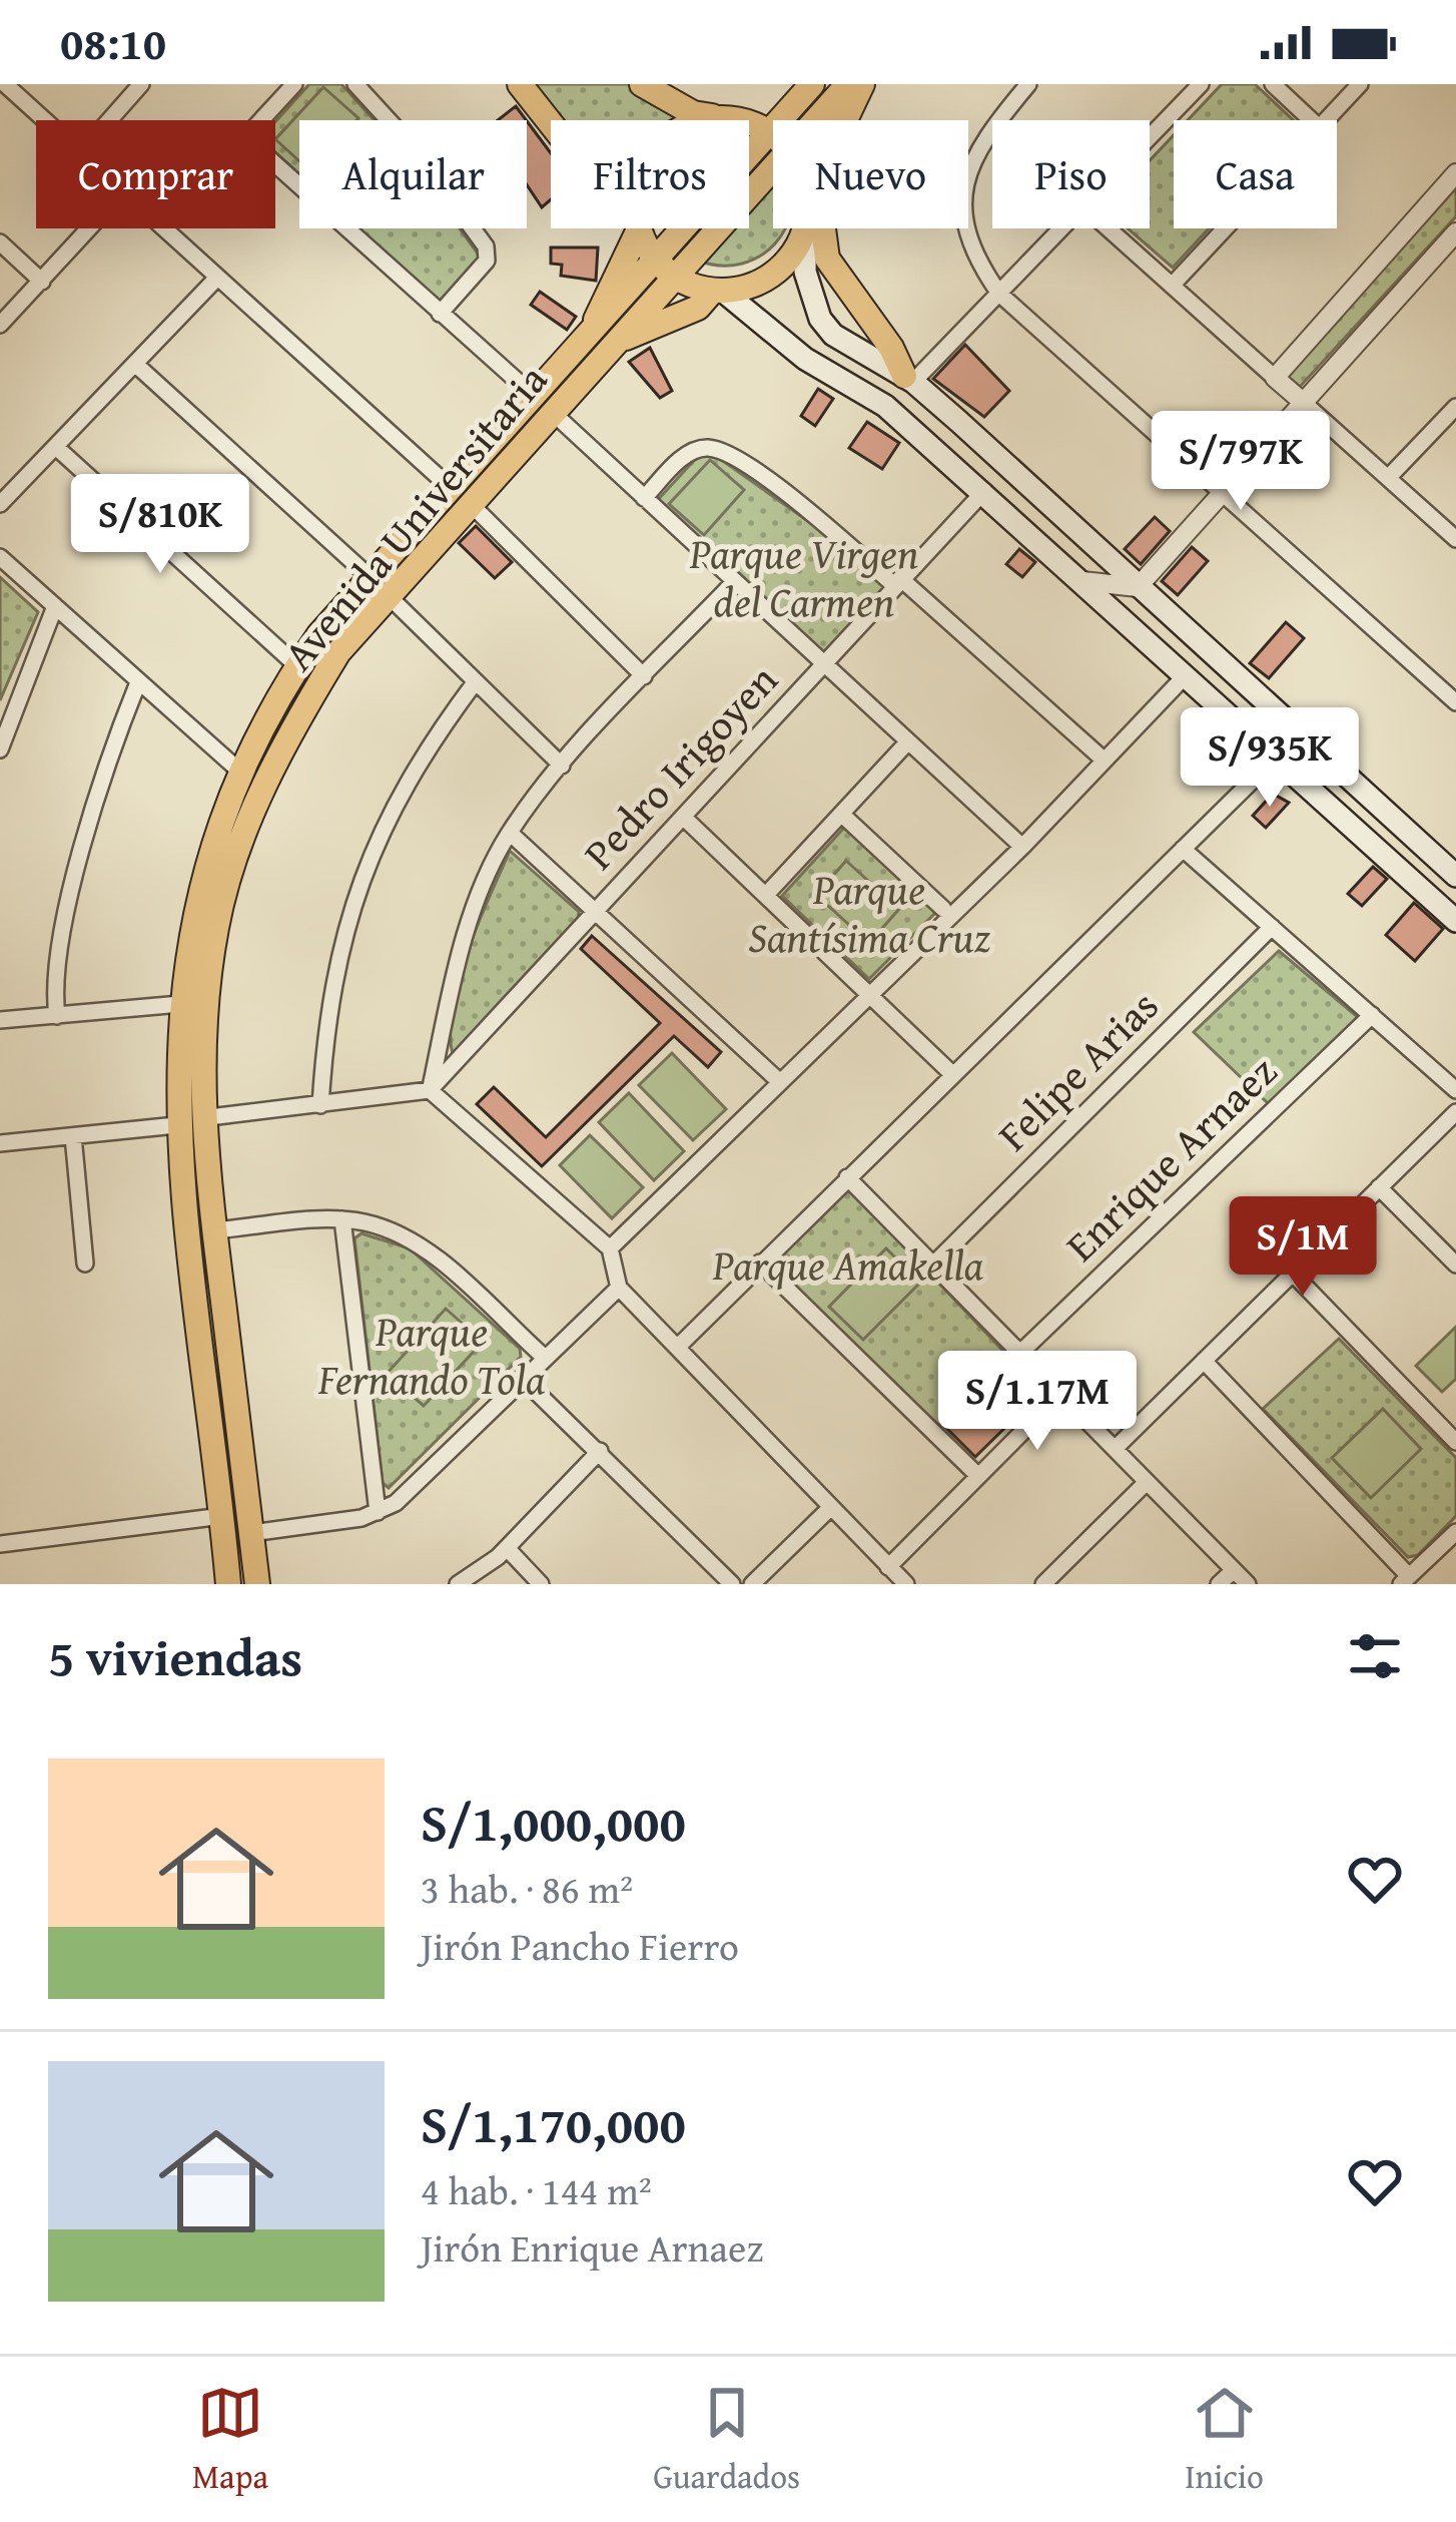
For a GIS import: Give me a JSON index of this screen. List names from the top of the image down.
{
  "streets": {
    "main road": ["Avenida Universitaria"],
    "street": ["Pedro Irigoyen", "Felipe Arias", "Enrique Arnaez"]
  },
  "parks": [
    "Parque Virgen del Carmen",
    "Parque Santísima Cruz",
    "Parque Amakella",
    "Parque Fernando Tola"
  ],
  "page": {
    "status": "08:10",
    "chip": [
      "Comprar",
      "Alquilar",
      "Filtros",
      "Nuevo",
      "Piso",
      "Casa"
    ],
    "price": [
      "S/797K",
      "S/810K",
      "S/935K",
      "S/1M",
      "S/1.17M"
    ],
    "heading": "5 viviendas",
    "list": [
      {
        "name": "S/1,000,000",
        "note": "3 hab. · 86 m² · Jirón Pancho Fierro"
      },
      {
        "name": "S/1,170,000",
        "note": "4 hab. · 144 m² · Jirón Enrique Arnaez"
      }
    ],
    "tabs": ["Mapa", "Guardados", "Inicio"]
  }
}
